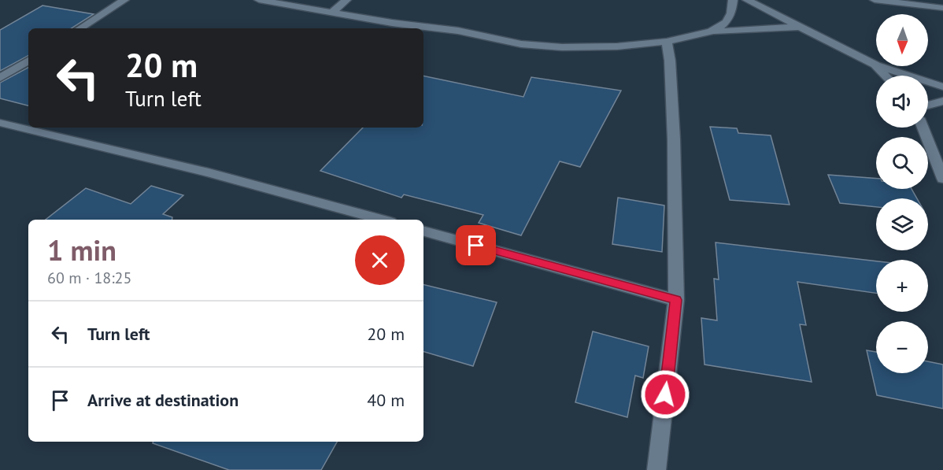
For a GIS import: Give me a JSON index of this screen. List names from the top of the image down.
{
  "north": "bottom",
  "page": {
    "map_buttons": ["+", "−"],
    "turn": ["20 m", "Turn left"],
    "heading": ["1 min", "60 m · 18:25"],
    "list": [
      {
        "name": "Turn left",
        "value": "20 m"
      },
      {
        "name": "Arrive at destination",
        "value": "40 m"
      }
    ]
  }
}
